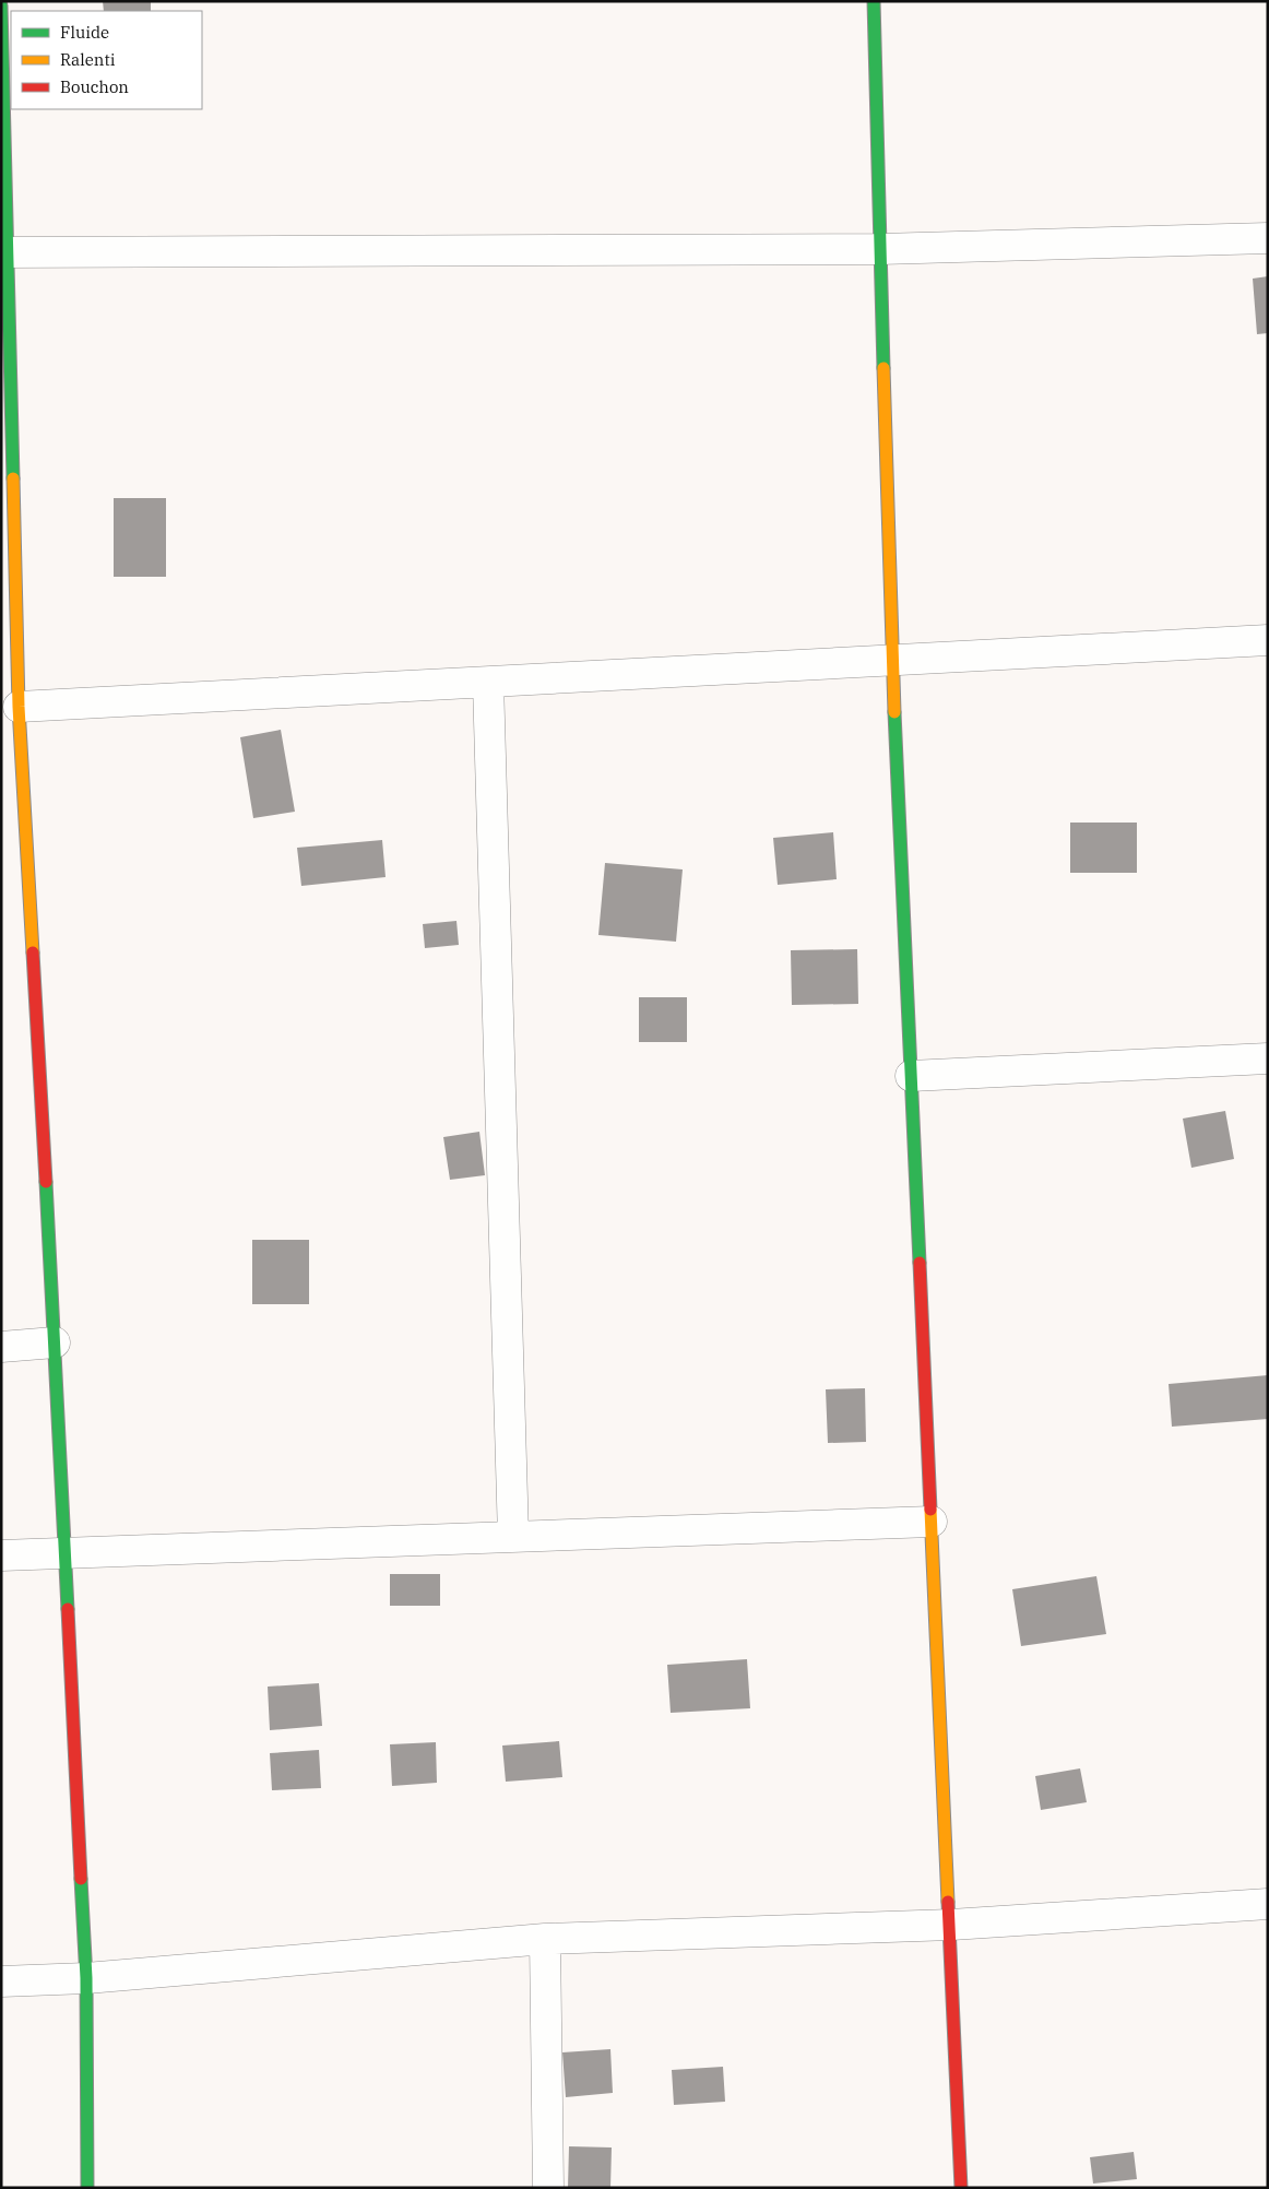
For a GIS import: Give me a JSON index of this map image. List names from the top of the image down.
{
  "legend": ["Fluide", "Ralenti", "Bouchon"]
}
